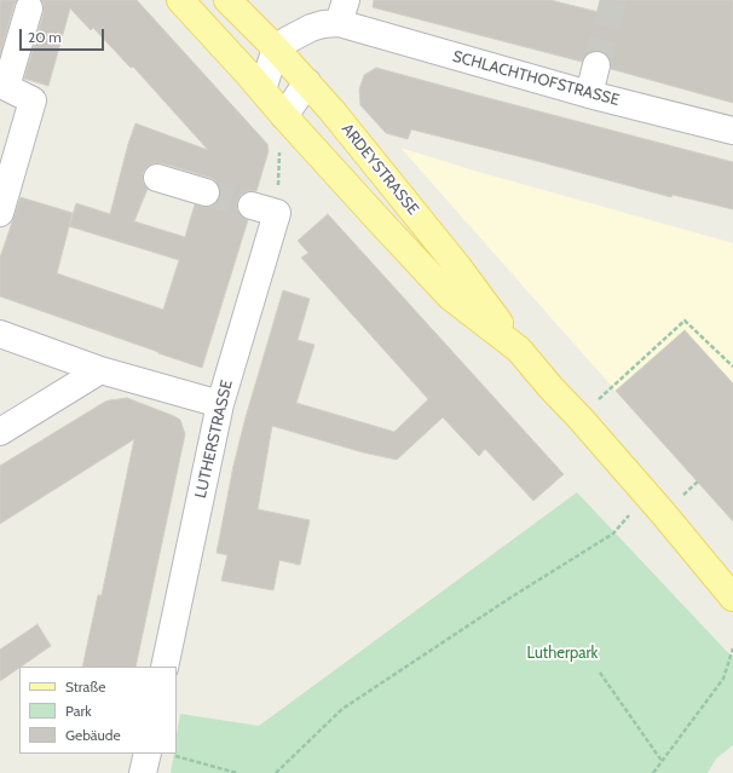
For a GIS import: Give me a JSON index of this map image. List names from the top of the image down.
{
  "streets": {
    "main road": ["ARDEYSTRASSE"],
    "street": ["SCHLACHTHOFSTRASSE", "LUTHERSTRASSE"]
  },
  "parks": ["Lutherpark"],
  "legend": ["Straße", "Park", "Gebäude"],
  "scale_bar": "20 m"
}
